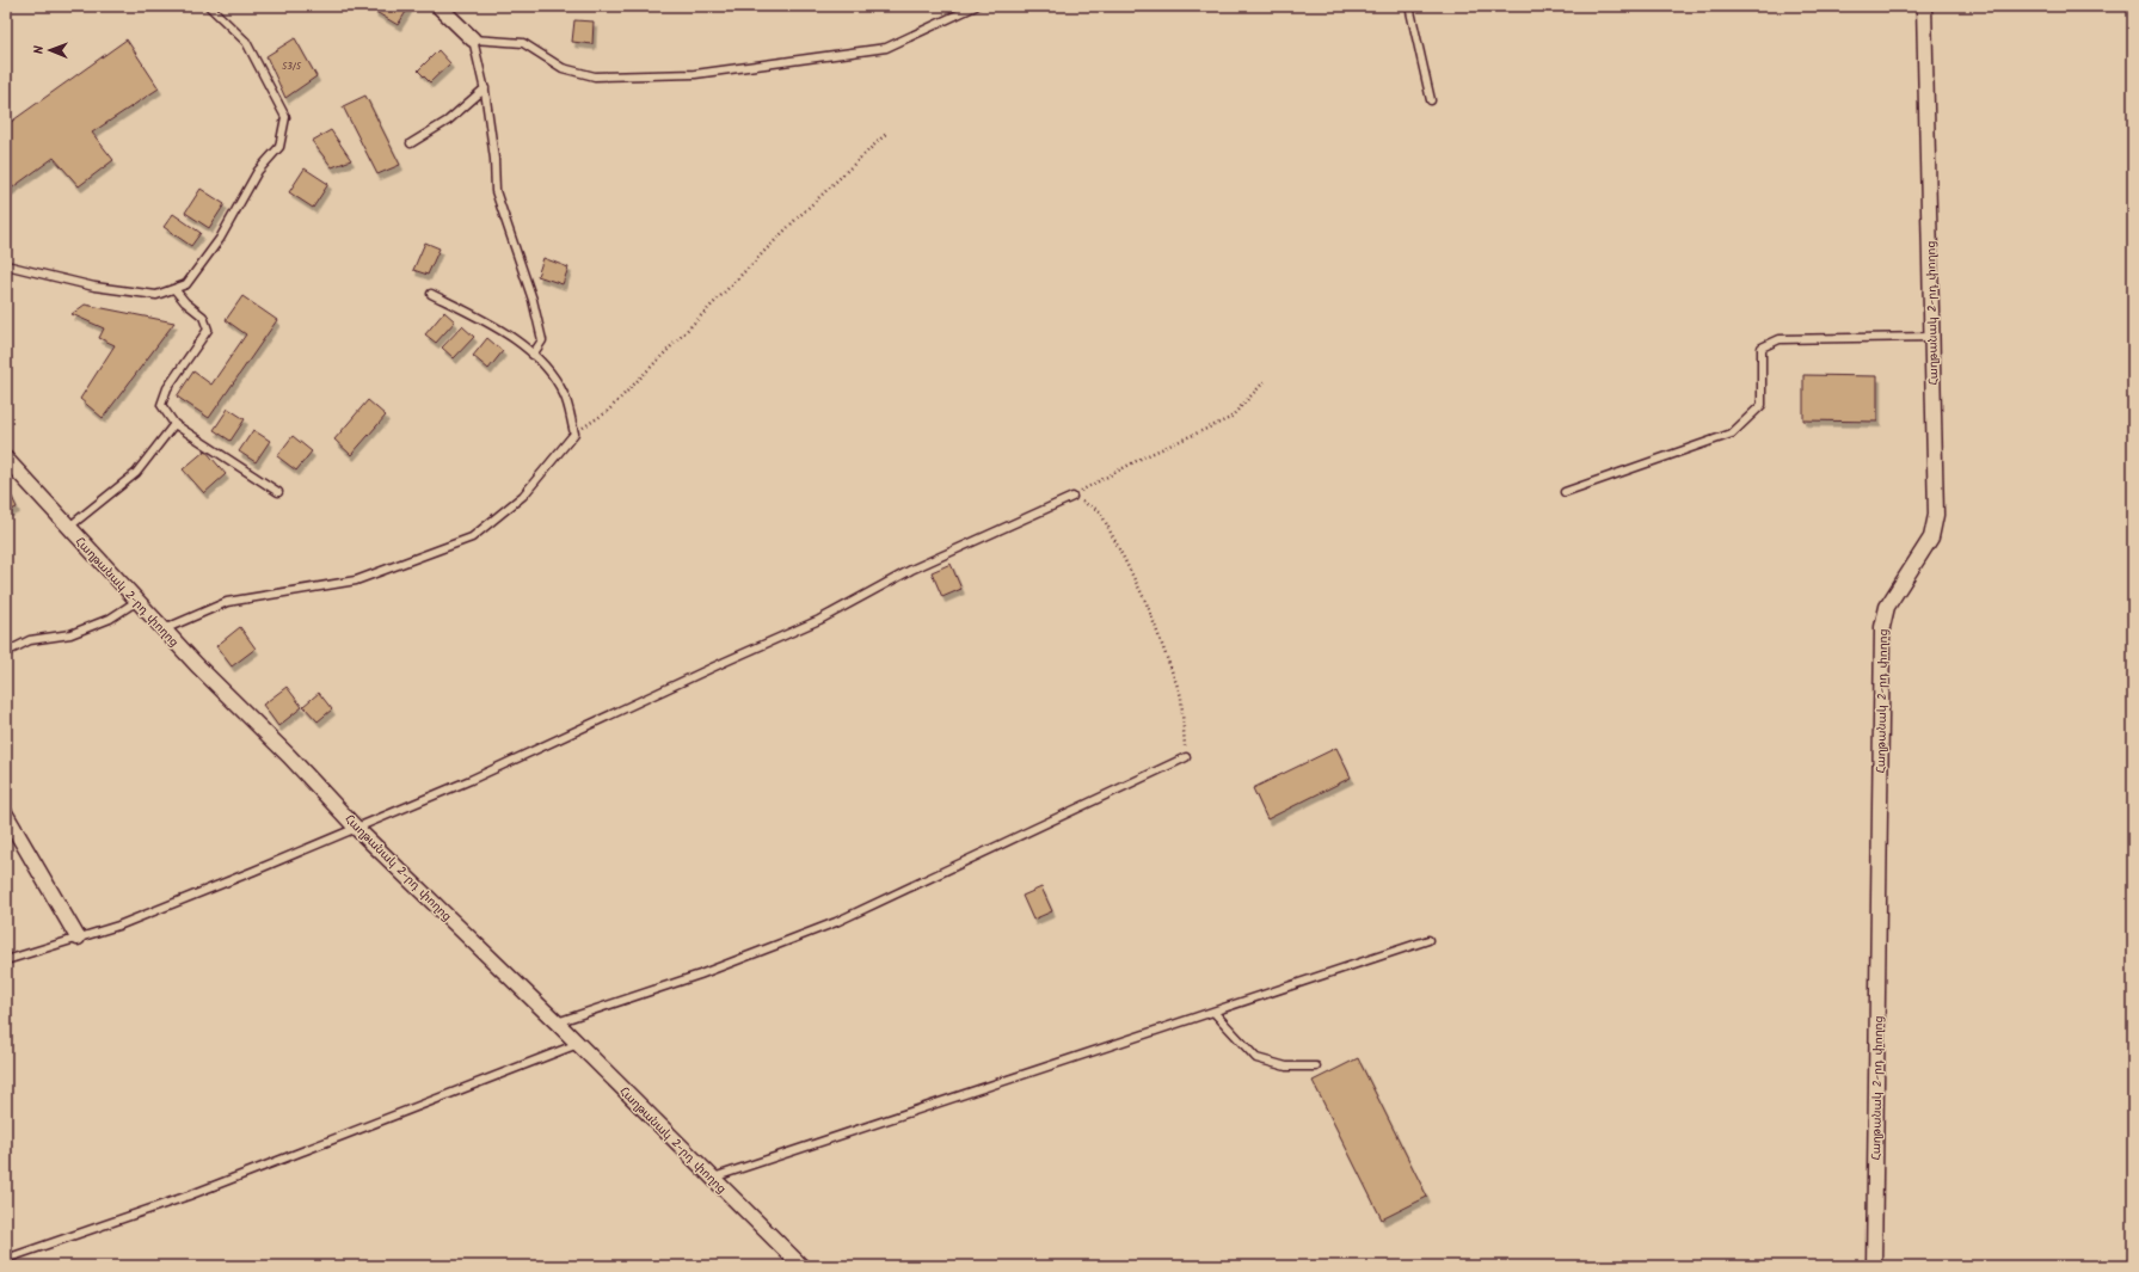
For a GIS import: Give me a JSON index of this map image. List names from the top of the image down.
{
  "streets": {
    "street": ["Հաղթանակ 2-րդ փողոց"]
  },
  "house_numbers": ["53/5"],
  "north": "left"
}
